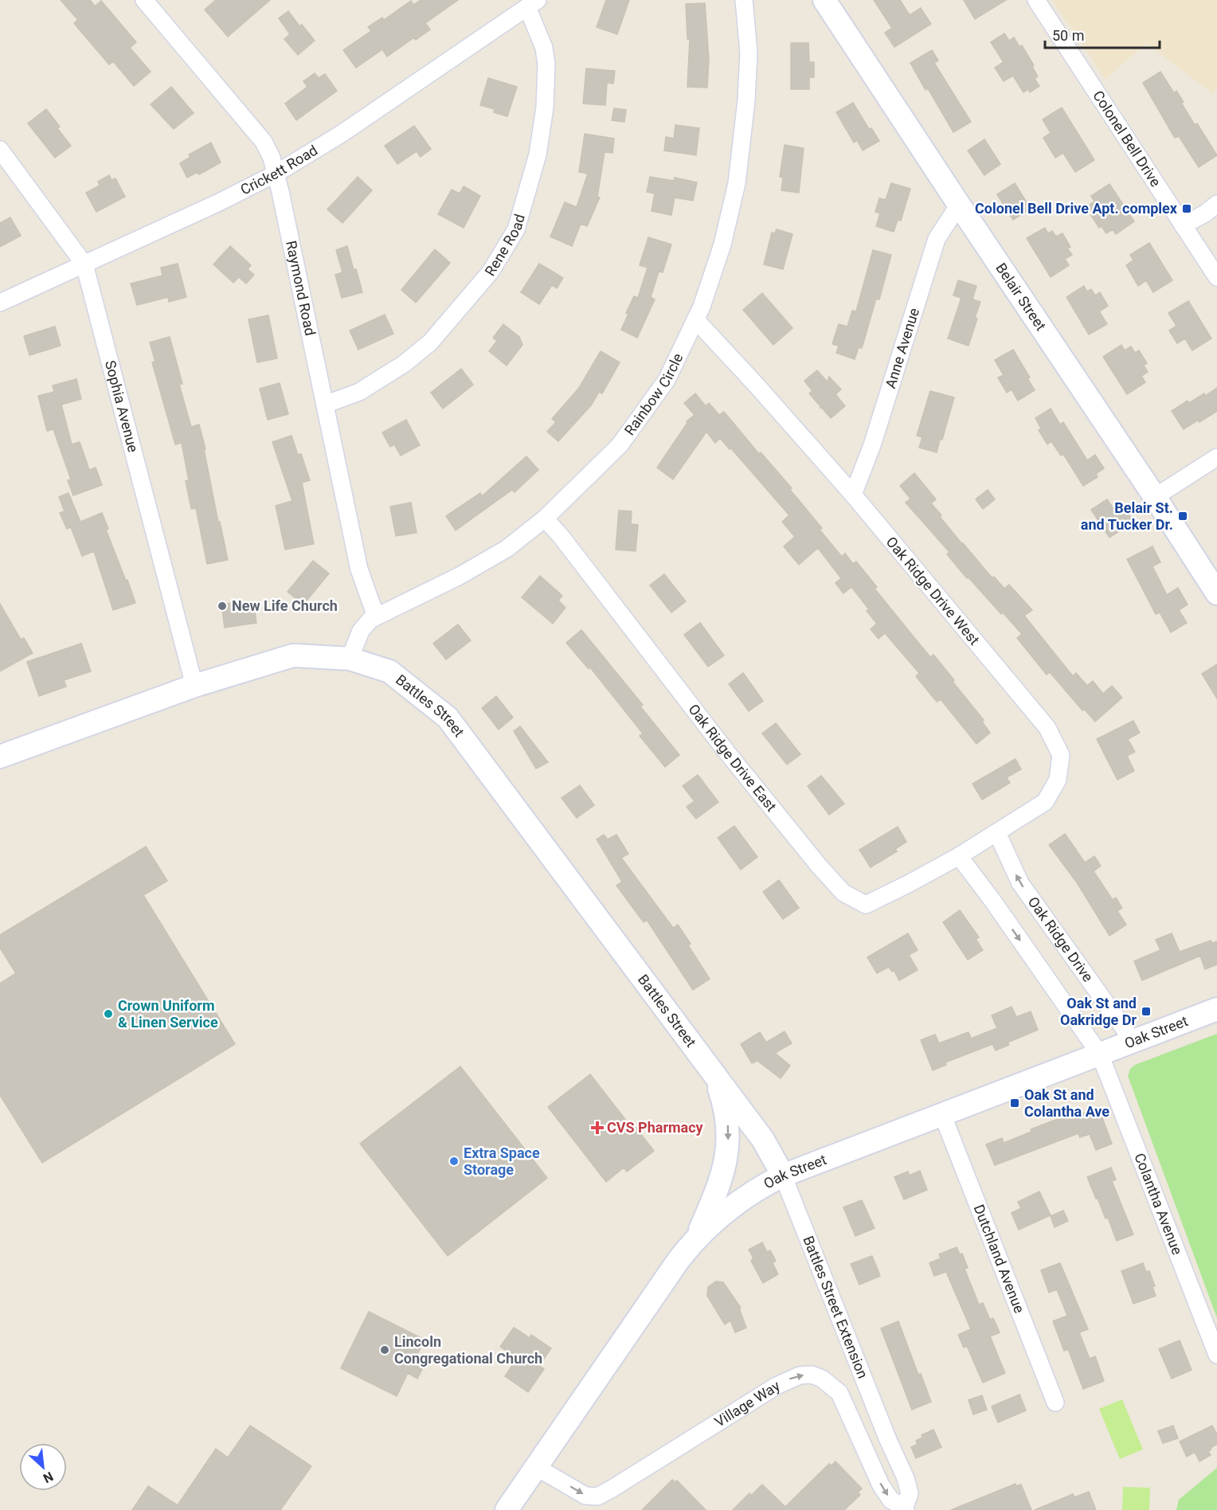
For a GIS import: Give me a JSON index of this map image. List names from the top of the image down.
{
  "streets": {
    "main road": ["Belair Street", "Battles Street", "Oak Street"],
    "street": [
      "Colonel Bell Drive",
      "Crickett Road",
      "Rene Road",
      "Raymond Road",
      "Anne Avenue",
      "Rainbow Circle",
      "Sophia Avenue",
      "Oak Ridge Drive West",
      "Oak Ridge Drive East",
      "Oak Ridge Drive",
      "Colantha Avenue",
      "Dutchland Avenue",
      "Battles Street Extension",
      "Village Way"
    ]
  },
  "crossings": [
    ["Crickett Road", "Rene Road"],
    ["Crickett Road", "Raymond Road"],
    ["Crickett Road", "Sophia Avenue"],
    ["Rene Road", "Raymond Road"],
    ["Raymond Road", "Rainbow Circle"],
    ["Belair Street", "Anne Avenue"],
    ["Anne Avenue", "Oak Ridge Drive West"],
    ["Rainbow Circle", "Oak Ridge Drive West"],
    ["Rainbow Circle", "Battles Street"],
    ["Rainbow Circle", "Oak Ridge Drive East"],
    ["Sophia Avenue", "Battles Street"],
    ["Oak Ridge Drive West", "Oak Ridge Drive East"],
    ["Oak Ridge Drive West", "Oak Ridge Drive"],
    ["Battles Street", "Oak Street"],
    ["Battles Street", "Battles Street Extension"],
    ["Oak Ridge Drive", "Oak Street"],
    ["Oak Street", "Colantha Avenue"],
    ["Oak Street", "Dutchland Avenue"],
    ["Oak Street", "Battles Street Extension"],
    ["Oak Street", "Village Way"],
    ["Battles Street Extension", "Village Way"]
  ],
  "places": {
    "transit": [
      "Colonel Bell Drive Apt. complex",
      "Belair St. and Tucker Dr.",
      "Oak St and Oakridge Dr",
      "Oak St and Colantha Ave"
    ],
    "other": [
      "New Life Church",
      "Crown Uniform & Linen Service",
      "Extra Space Storage",
      "Lincoln Congregational Church"
    ],
    "health": ["CVS Pharmacy"]
  },
  "scale_bar": "50 m",
  "north": "bottom right"
}
